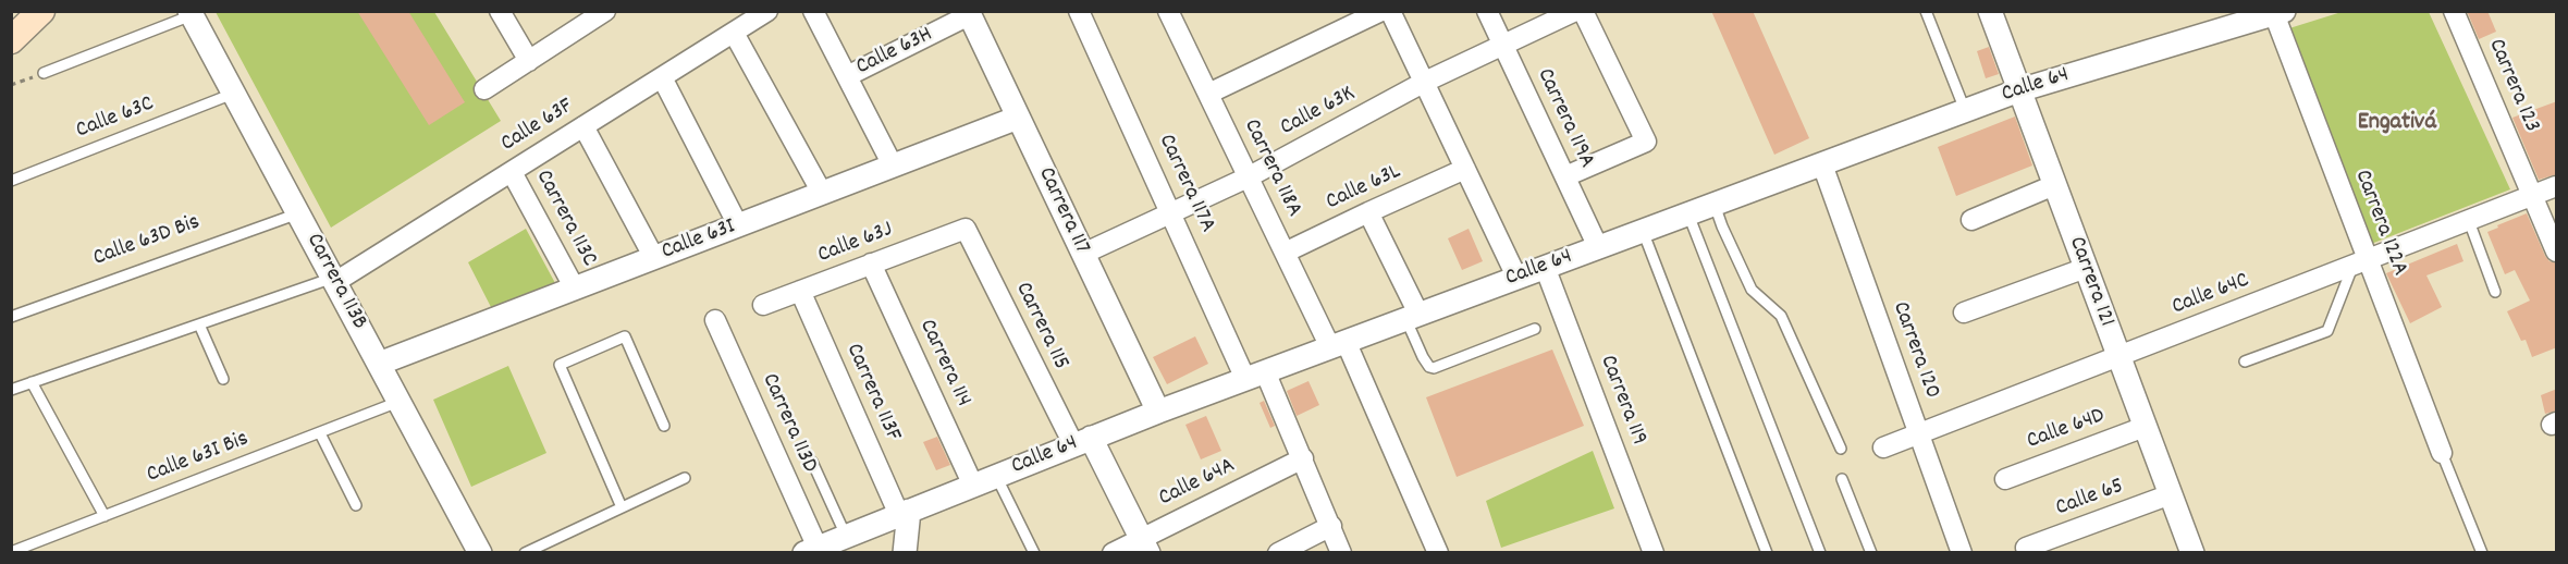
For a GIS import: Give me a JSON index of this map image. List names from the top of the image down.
{
  "streets": {
    "street": [
      "Calle 63H",
      "Calle 64",
      "Carrera 123",
      "Calle 63K",
      "Carrera 119A",
      "Calle 63F",
      "Carrera 118A",
      "Carrera 117A",
      "Calle 63L",
      "Carrera 117",
      "Carrera 113C",
      "Carrera 122A",
      "Calle 63I",
      "Calle 63J",
      "Carrera 113B",
      "Carrera 121",
      "Calle 64C",
      "Carrera 115",
      "Carrera 120",
      "Carrera 114",
      "Carrera 113F",
      "Carrera 119",
      "Carrera 113D",
      "Calle 64D",
      "Calle 64A",
      "Calle 65"
    ],
    "lane": ["Calle 63C", "Calle 63D Bis", "Calle 63I Bis"]
  },
  "crossings": [
    ["Calle 63H", "Carrera 117"],
    ["Calle 64", "Carrera 119A"],
    ["Calle 64", "Carrera 118A"],
    ["Calle 64", "Carrera 117A"],
    ["Calle 64", "Carrera 117"],
    ["Calle 64", "Carrera 122A"],
    ["Calle 64", "Carrera 121"],
    ["Calle 64", "Carrera 115"],
    ["Calle 64", "Carrera 120"],
    ["Calle 64", "Carrera 114"],
    ["Calle 64", "Carrera 113F"],
    ["Calle 64", "Carrera 119"],
    ["Calle 64", "Carrera 113D"],
    ["Carrera 123", "Calle 64C"],
    ["Calle 63K", "Carrera 119A"],
    ["Calle 63K", "Carrera 118A"],
    ["Calle 63K", "Carrera 117A"],
    ["Calle 63K", "Carrera 117"],
    ["Calle 63C", "Carrera 113B"],
    ["Calle 63F", "Carrera 113C"],
    ["Calle 63F", "Carrera 113B"],
    ["Carrera 118A", "Calle 63L"],
    ["Carrera 117A", "Calle 64A"],
    ["Carrera 117", "Calle 63I"],
    ["Carrera 113C", "Calle 63I"],
    ["Carrera 122A", "Calle 64C"],
    ["Calle 63I", "Carrera 113B"],
    ["Calle 63D Bis", "Carrera 113B"],
    ["Calle 63J", "Carrera 115"],
    ["Calle 63J", "Carrera 114"],
    ["Calle 63J", "Carrera 113F"],
    ["Carrera 113B", "Calle 63I Bis"],
    ["Carrera 121", "Calle 64C"],
    ["Carrera 121", "Calle 64D"],
    ["Carrera 121", "Calle 65"],
    ["Calle 64C", "Carrera 120"]
  ],
  "districts": ["Engativá"]
}
